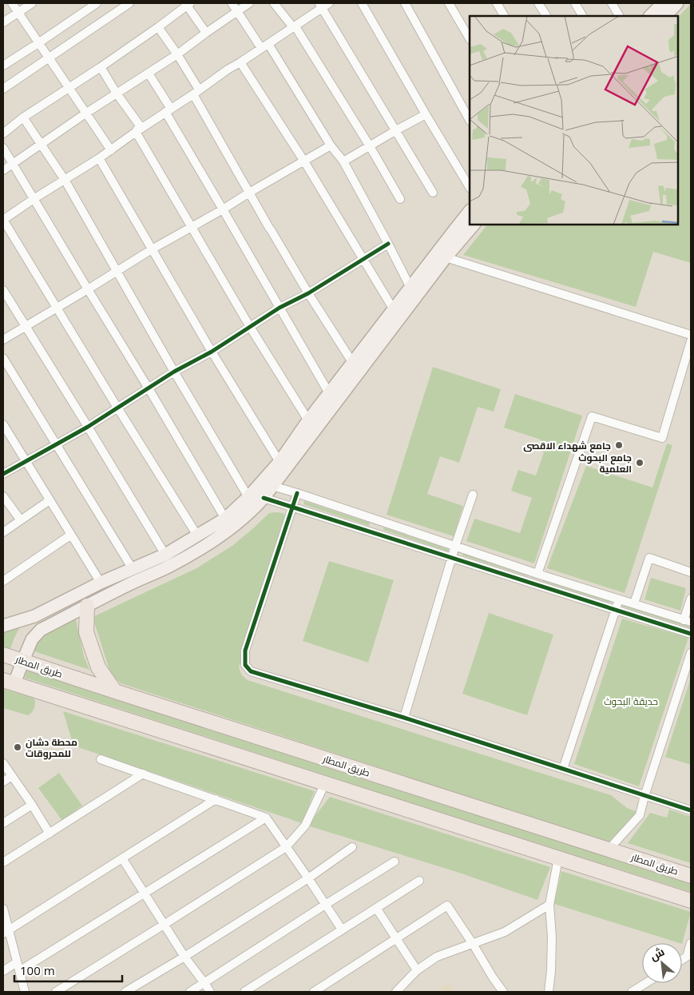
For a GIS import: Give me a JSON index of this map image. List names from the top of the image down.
{
  "streets": {
    "highway": ["طريق المطار"]
  },
  "parks": ["حديقة البحوث"],
  "places": ["جامع شهداء الاقصى", "جامع البحوث العلمية", "محطة دشان للمحروقات"],
  "scale_bar": "100 m",
  "north": "top left"
}
